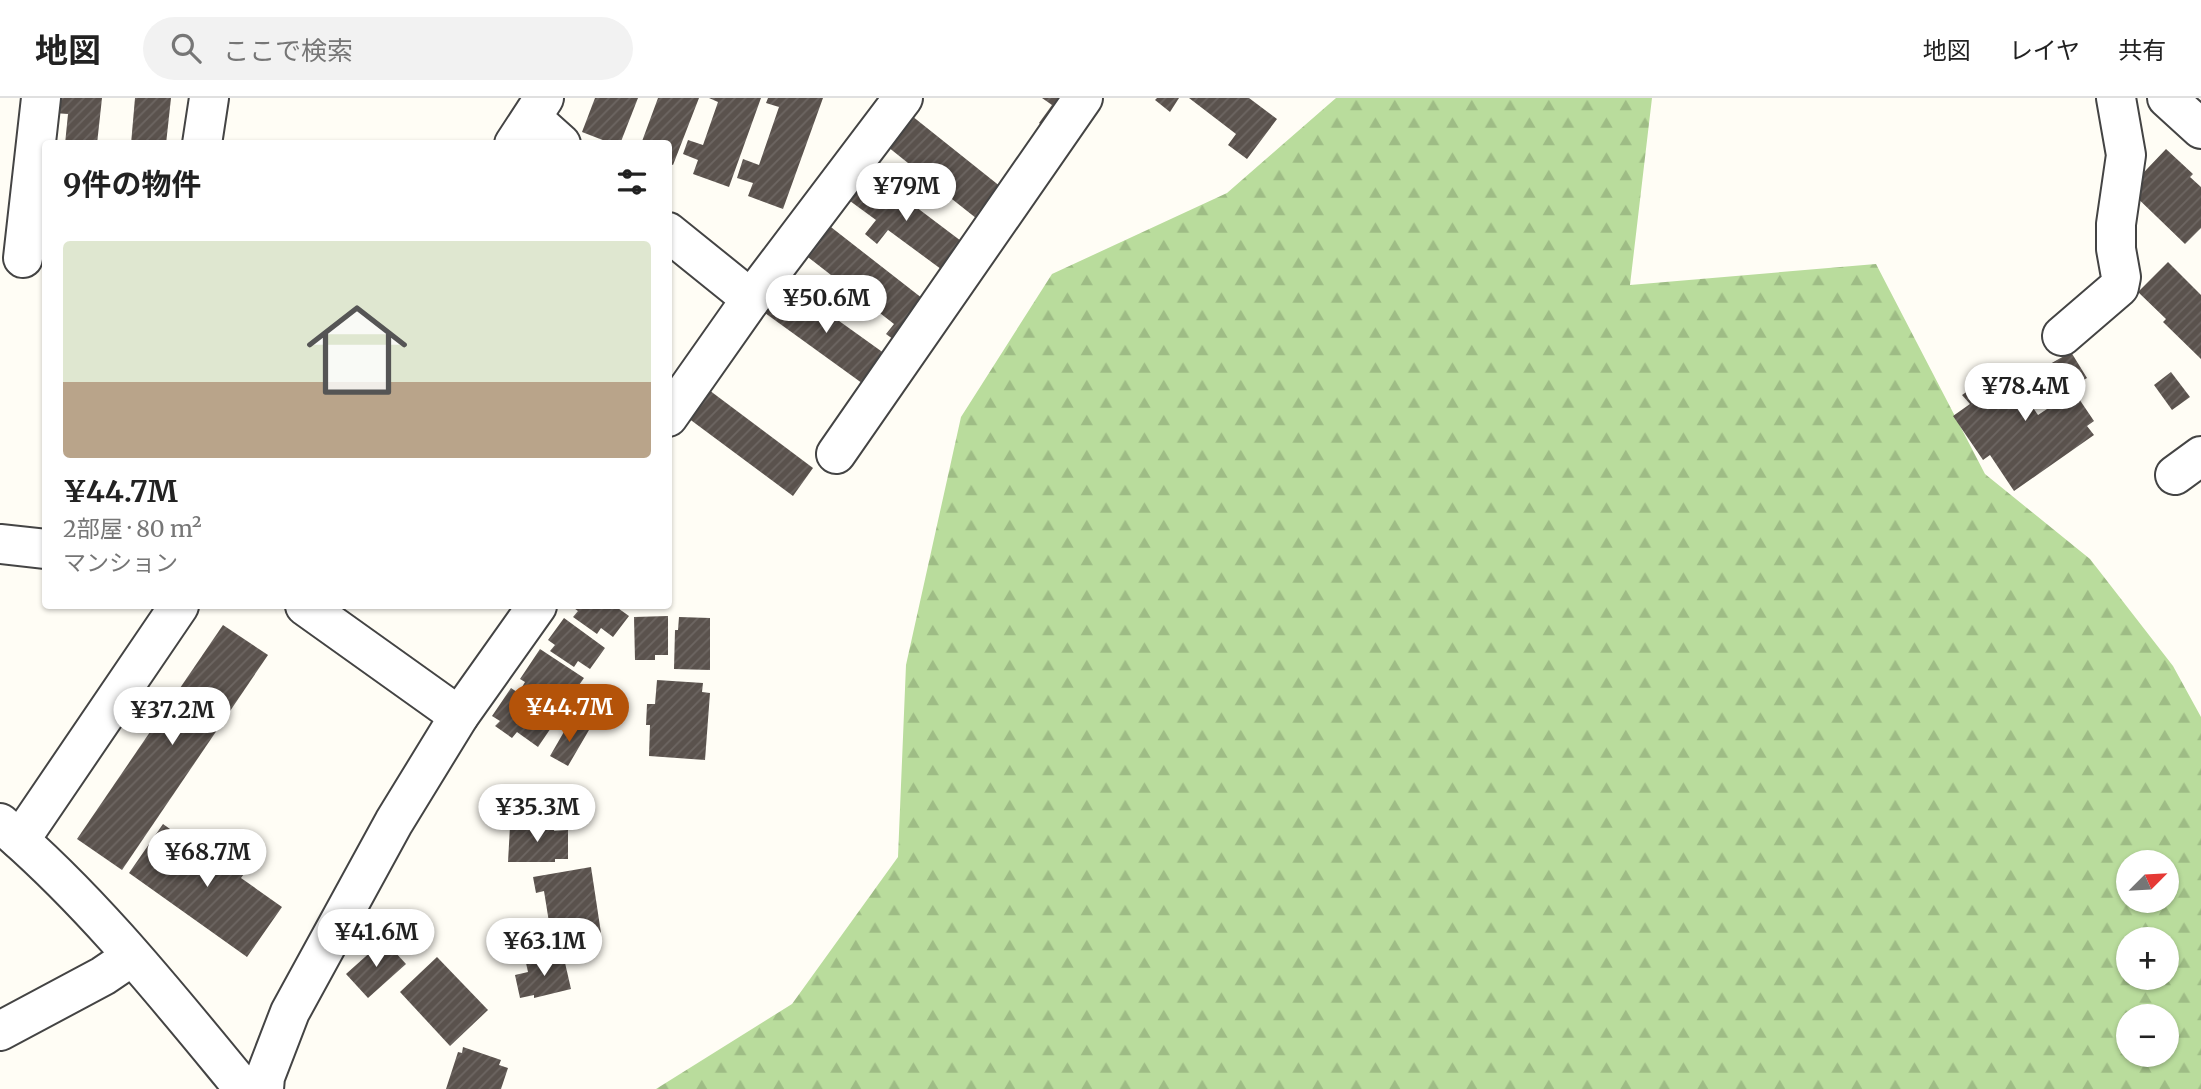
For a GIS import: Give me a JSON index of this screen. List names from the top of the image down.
{
  "north": "top right",
  "page": {
    "header": "地図",
    "search": "ここで検索",
    "nav": ["地図", "レイヤ", "共有"],
    "heading": "9件の物件",
    "price": [
      "¥79M",
      "¥50.6M",
      "¥78.4M",
      "¥44.7M",
      "¥37.2M",
      "¥35.3M",
      "¥68.7M",
      "¥41.6M",
      "¥63.1M"
    ],
    "list": [
      {
        "name": "¥44.7M",
        "note": "2部屋 · 80 m² · マンション"
      }
    ],
    "map_buttons": ["+", "−"]
  }
}
